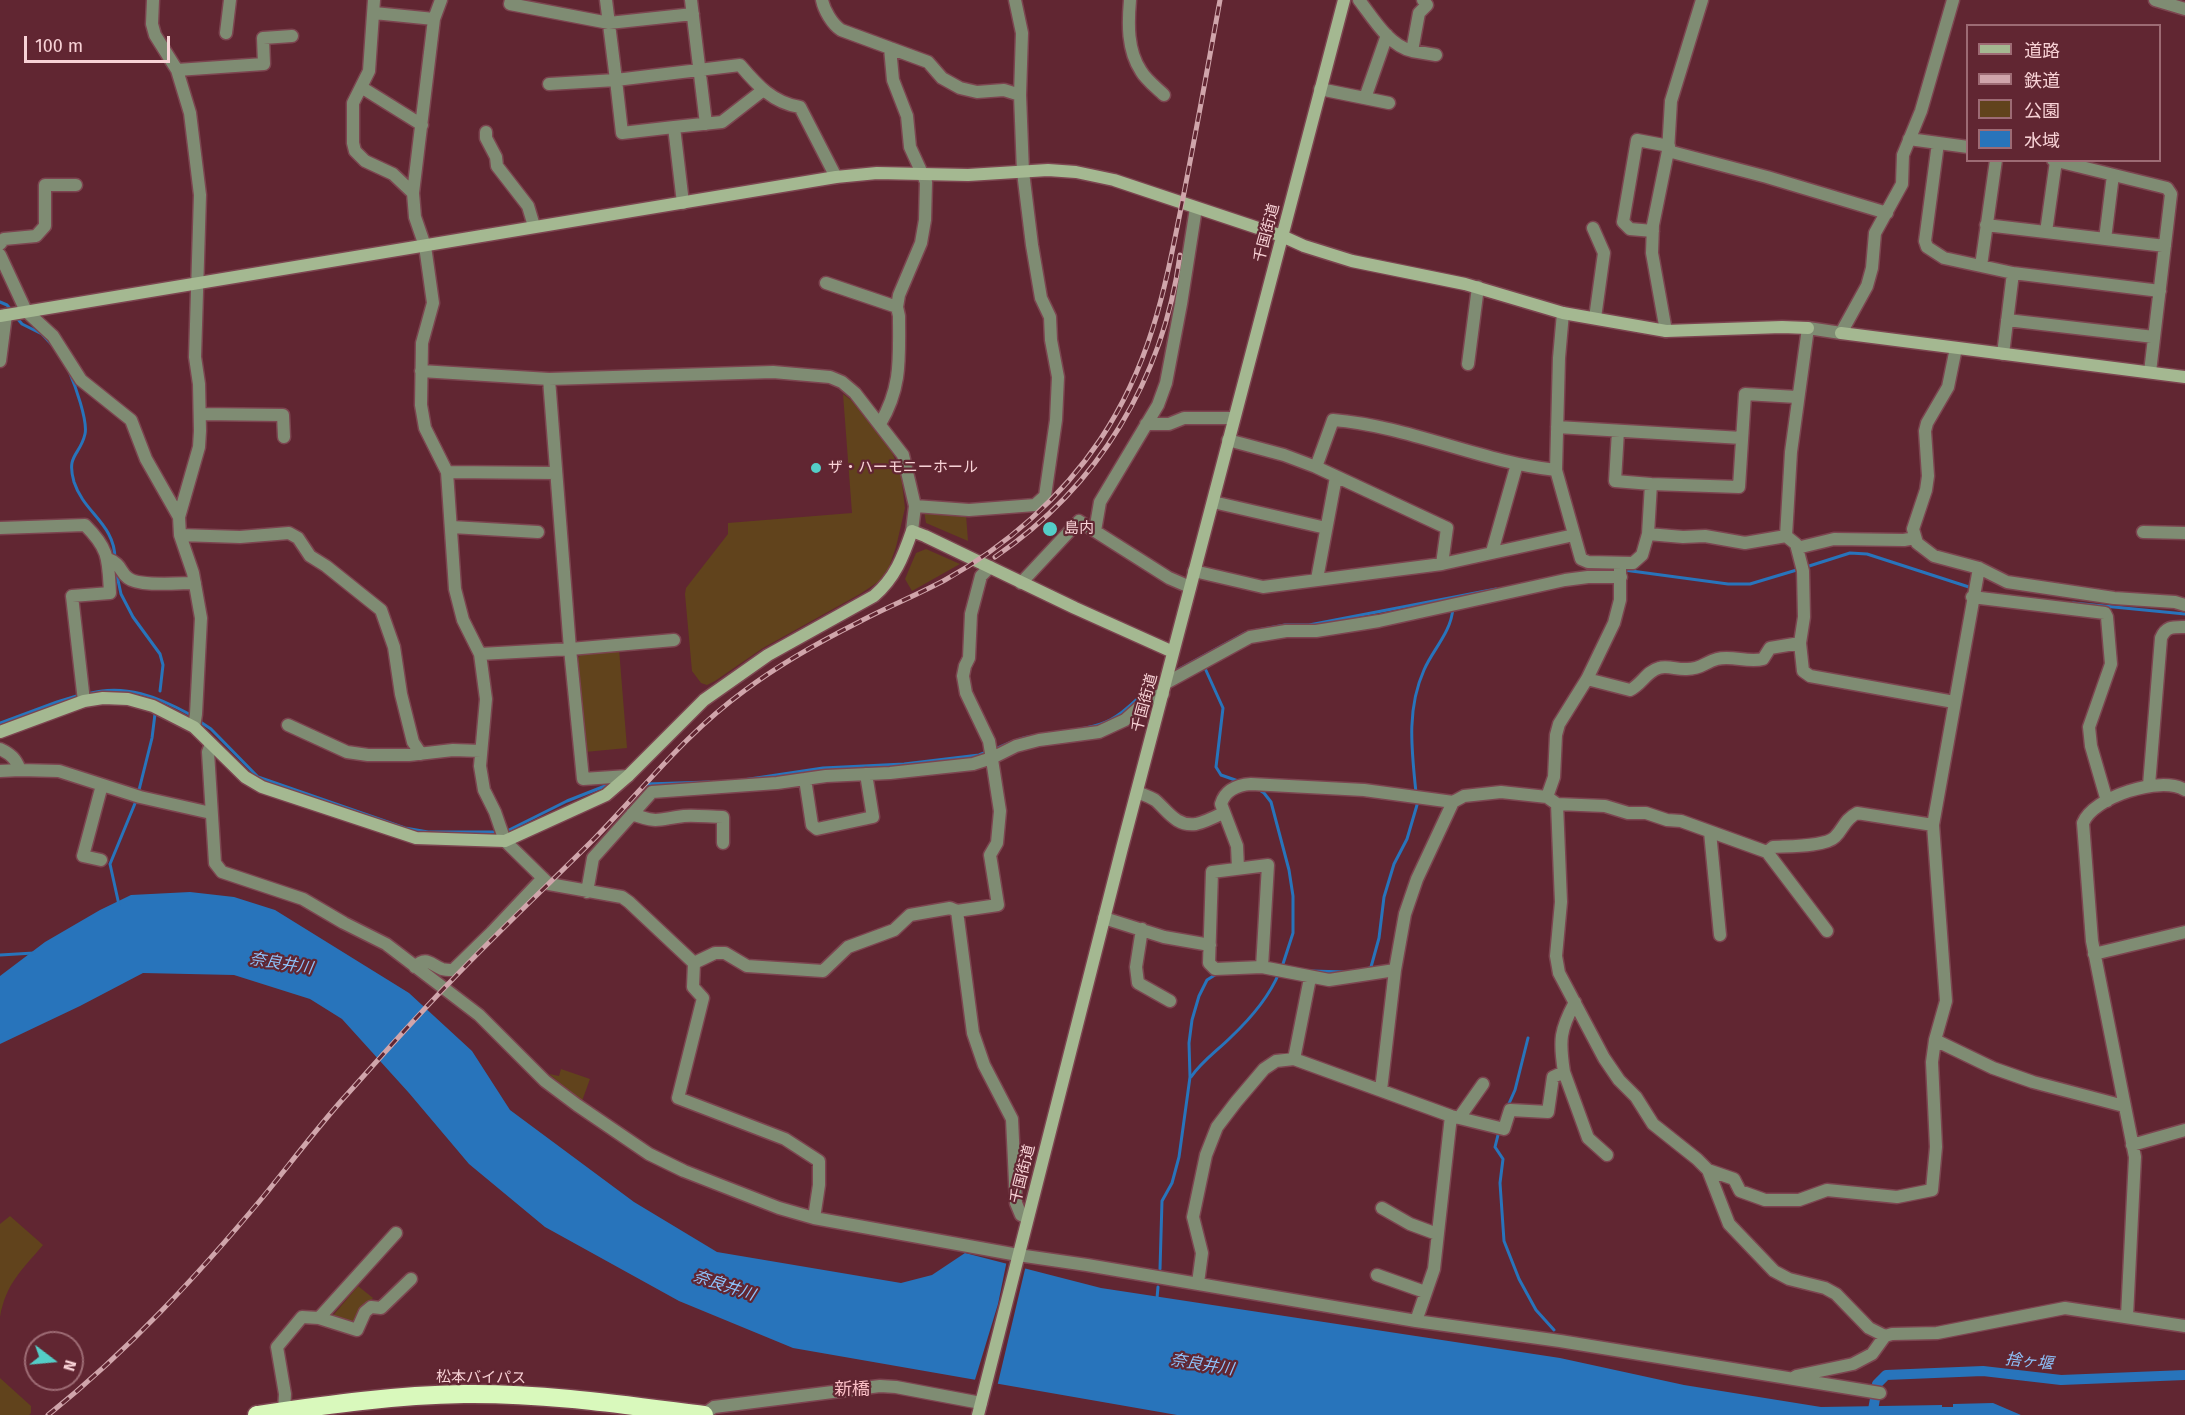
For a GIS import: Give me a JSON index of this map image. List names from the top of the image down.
{
  "streets": {
    "highway": ["松本バイパス"],
    "street": ["千国街道"]
  },
  "districts": ["新橋"],
  "water": ["奈良井川", "捨ヶ堰"],
  "places": ["ザ・ハーモニーホール", "島内"],
  "legend": [
    "道路",
    "鉄道",
    "公園",
    "水域"
  ],
  "scale_bar": "100 m",
  "north": "right"
}
